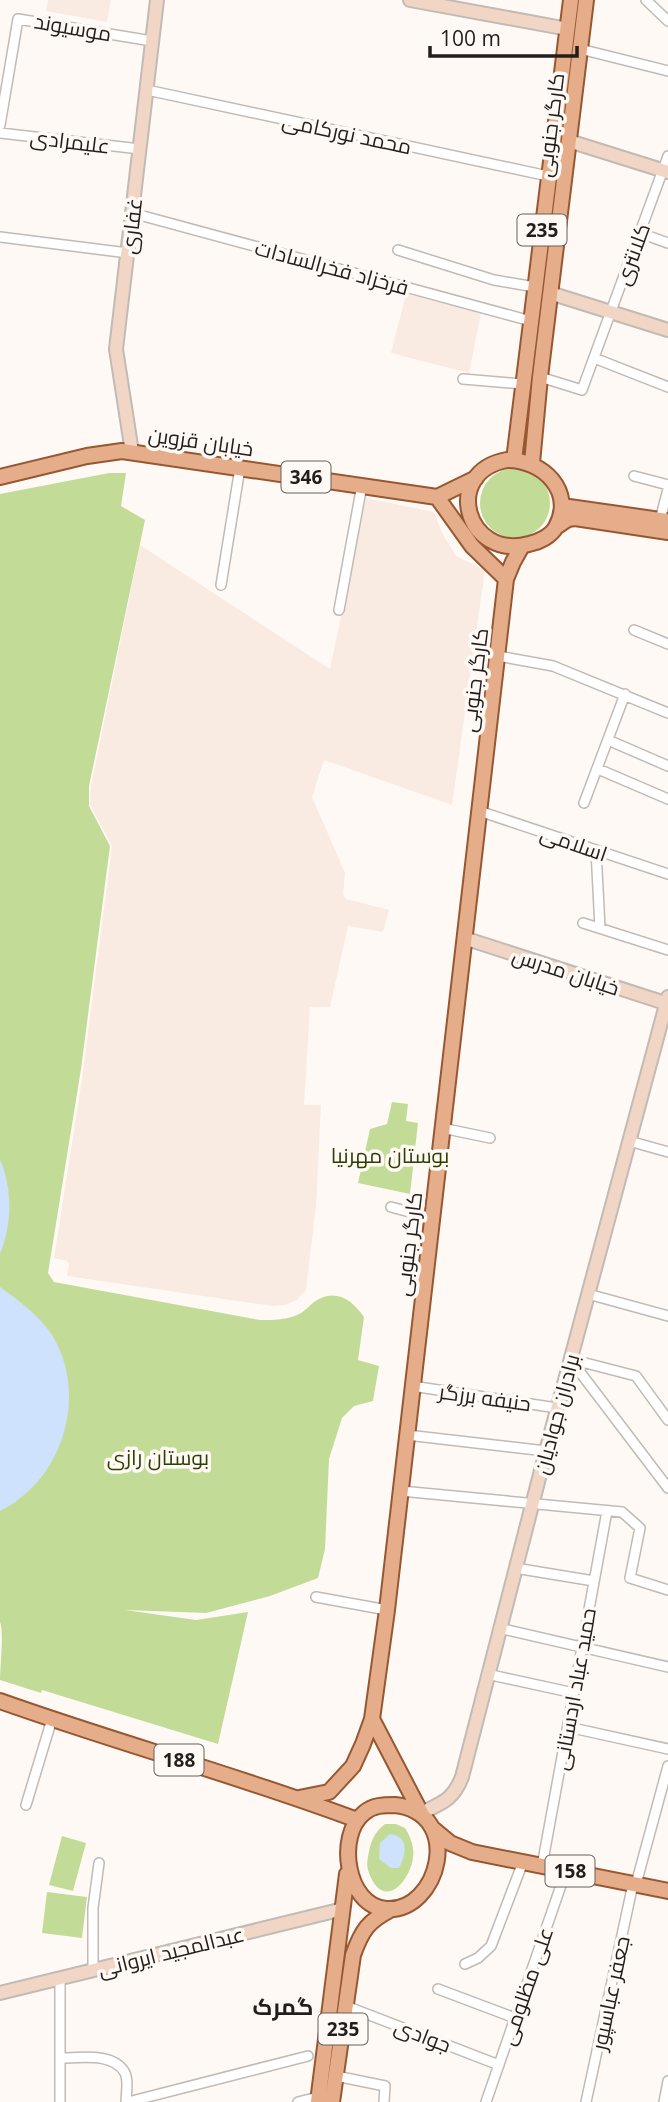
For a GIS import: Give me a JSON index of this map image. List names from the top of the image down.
{
  "streets": {
    "main road": [
      "کارگر جنوبی",
      "235",
      "خیابان قزوین",
      "346",
      "188",
      "158"
    ],
    "street": [
      "موسیوند",
      "محمد نورکامی",
      "علیمرادی",
      "غفاری",
      "کلانتری",
      "فرخزاد فخرالسادات",
      "اسلامی",
      "خیابان مدرس",
      "حنیفه برزگر",
      "برادران جوادیان",
      "حمید عباد اردستانی",
      "عبدالمجید ایروانی",
      "علی مظلومی",
      "جعفر عباسپور",
      "جوادی"
    ]
  },
  "crossings": [
    ["موسیوند", "غفاری"],
    ["کارگر جنوبی", "محمد نورکامی"],
    ["کارگر جنوبی", "کلانتری"],
    ["کارگر جنوبی", "فرخزاد فخرالسادات"],
    ["کارگر جنوبی", "اسلامی"],
    ["کارگر جنوبی", "خیابان مدرس"],
    ["کارگر جنوبی", "حنیفه برزگر"],
    ["کارگر جنوبی", "188"],
    ["محمد نورکامی", "غفاری"],
    ["علیمرادی", "غفاری"],
    ["غفاری", "فرخزاد فخرالسادات"],
    ["غفاری", "خیابان قزوین"],
    ["235", "برادران جوادیان"],
    ["235", "188"],
    ["235", "158"],
    ["235", "عبدالمجید ایروانی"],
    ["235", "جوادی"],
    ["خیابان مدرس", "برادران جوادیان"],
    ["حنیفه برزگر", "برادران جوادیان"],
    ["برادران جوادیان", "188"],
    ["برادران جوادیان", "158"],
    ["حمید عباد اردستانی", "158"],
    ["188", "158"],
    ["158", "علی مظلومی"],
    ["158", "جعفر عباسپور"],
    ["علی مظلومی", "جوادی"]
  ],
  "districts": ["گمرک"],
  "parks": ["بوستان مهرنیا", "بوستان رازی"],
  "scale_bar": "100 m"
}
